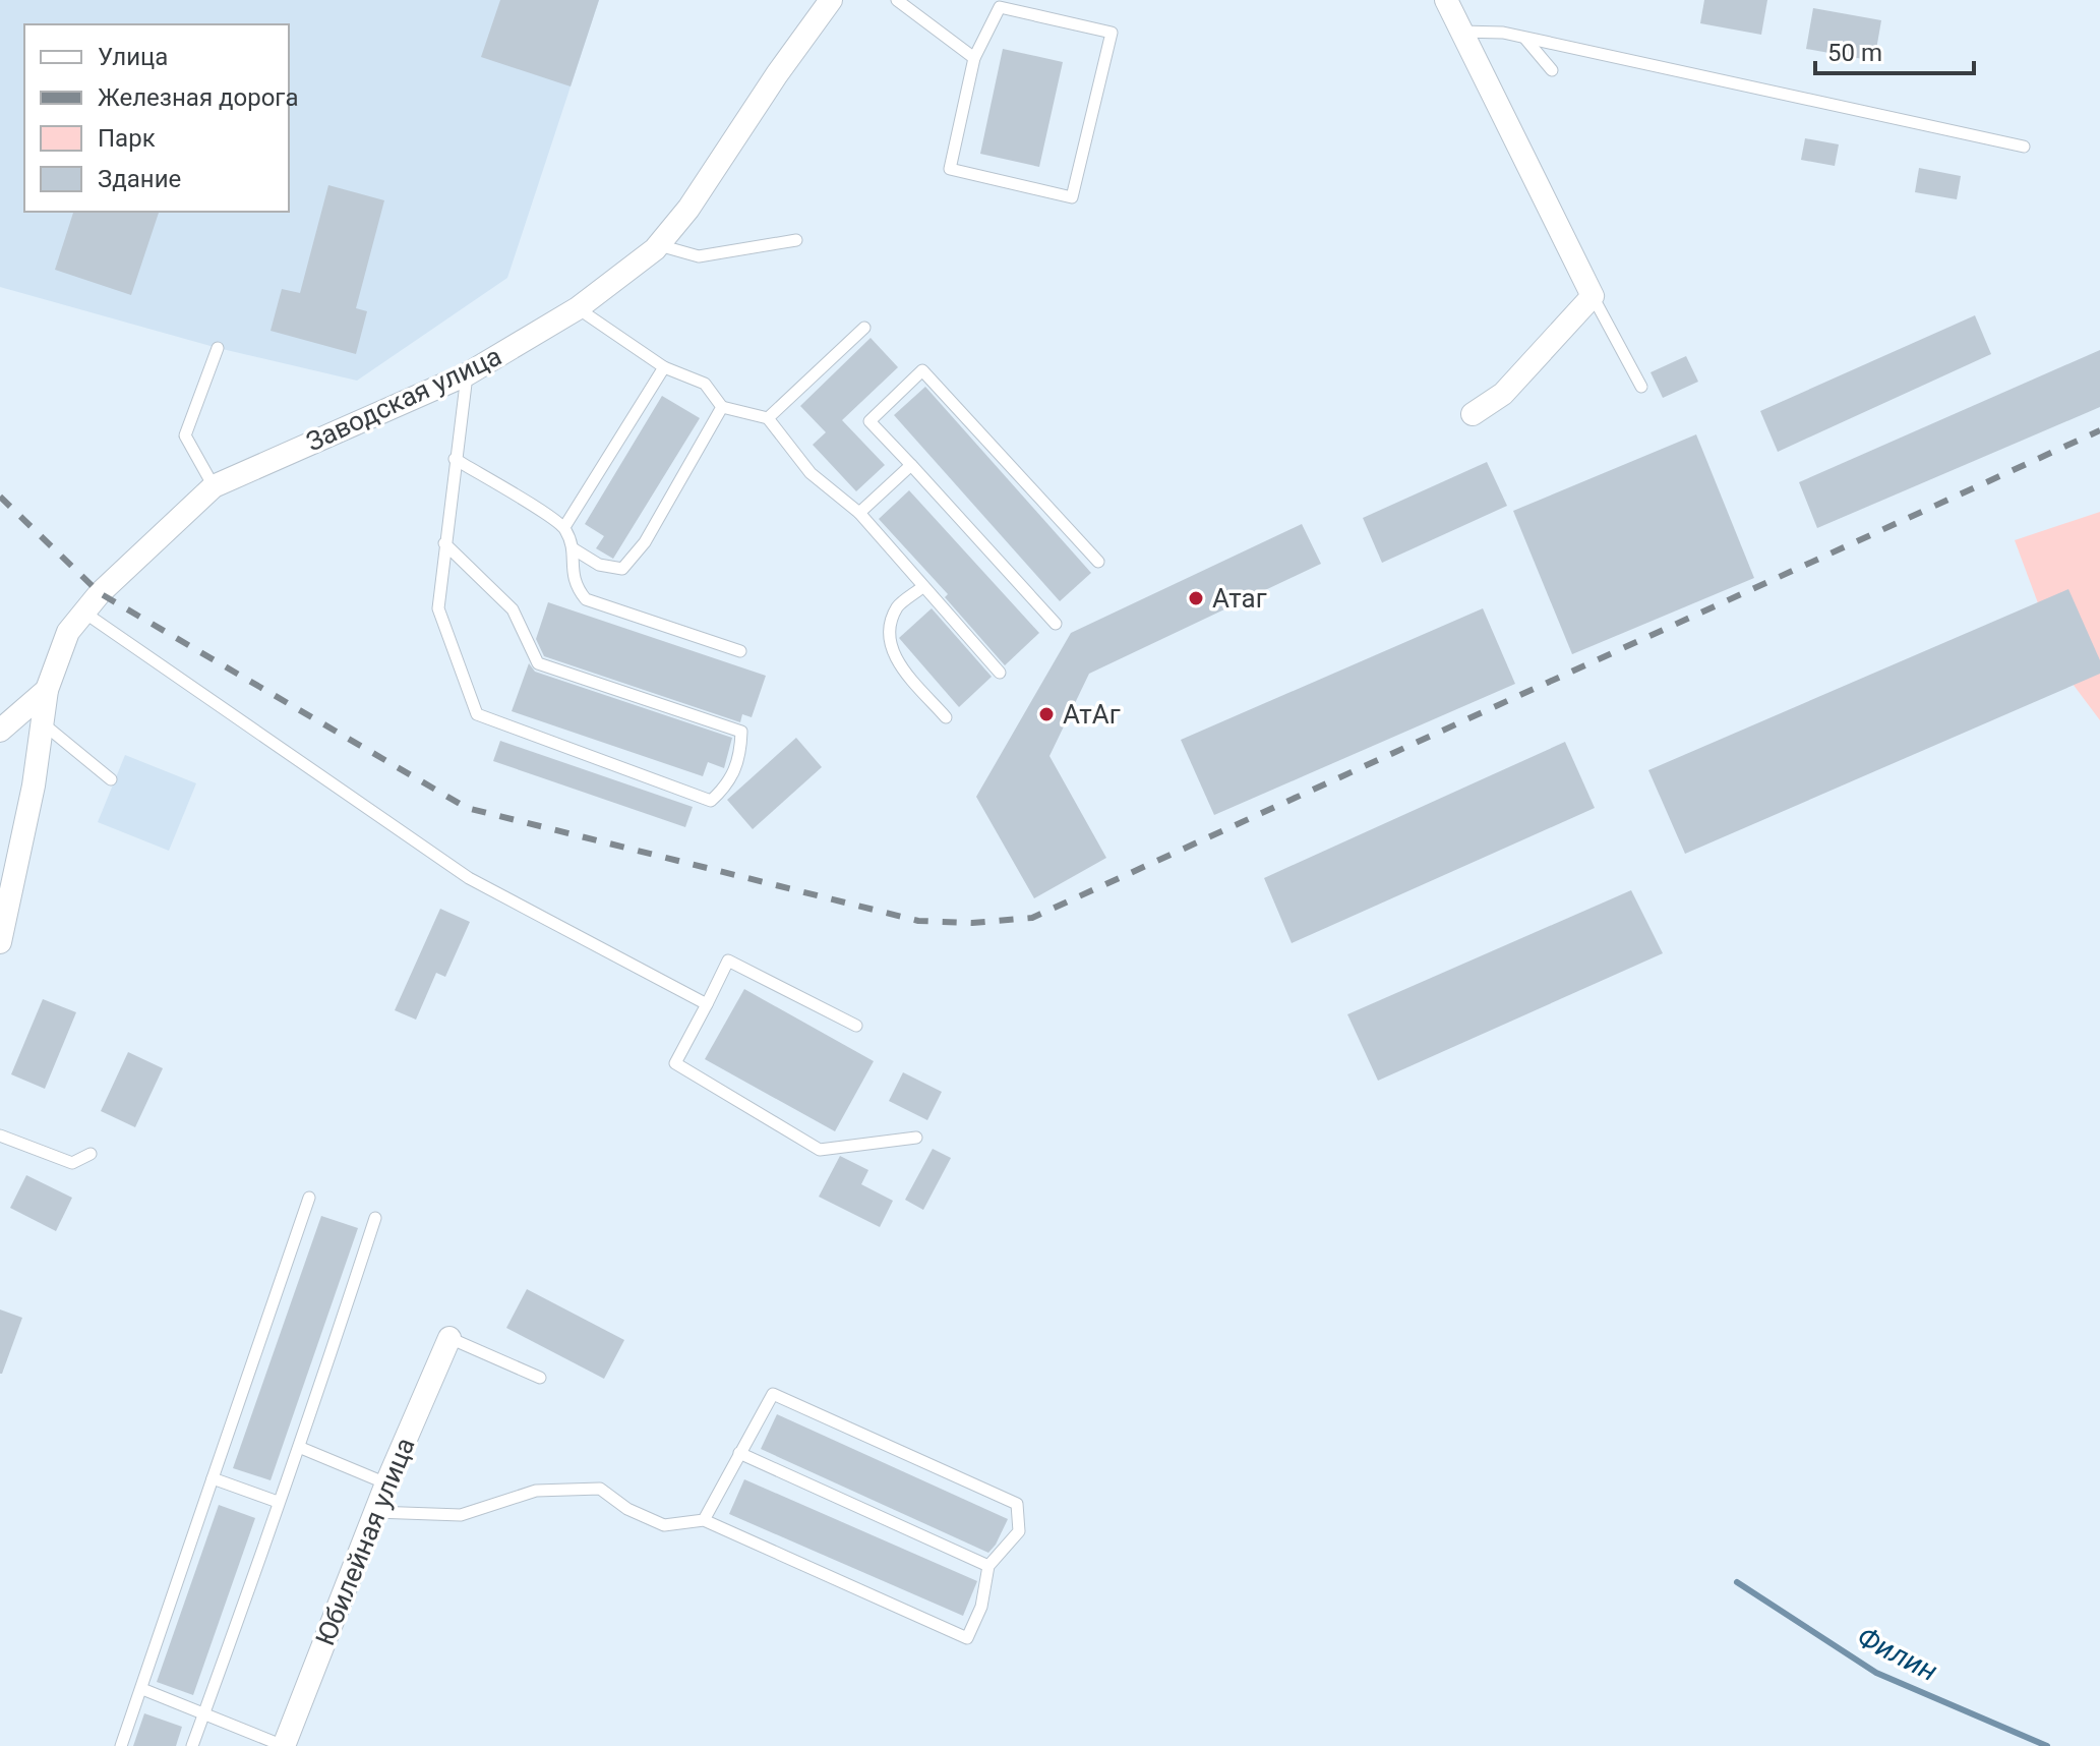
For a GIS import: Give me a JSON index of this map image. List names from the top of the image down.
{
  "streets": {
    "street": ["Заводская улица", "Юбилейная улица"]
  },
  "water": ["Филин"],
  "places": ["Атаг", "АтАг"],
  "legend": [
    "Улица",
    "Железная дорога",
    "Парк",
    "Здание"
  ],
  "scale_bar": "50 m"
}
